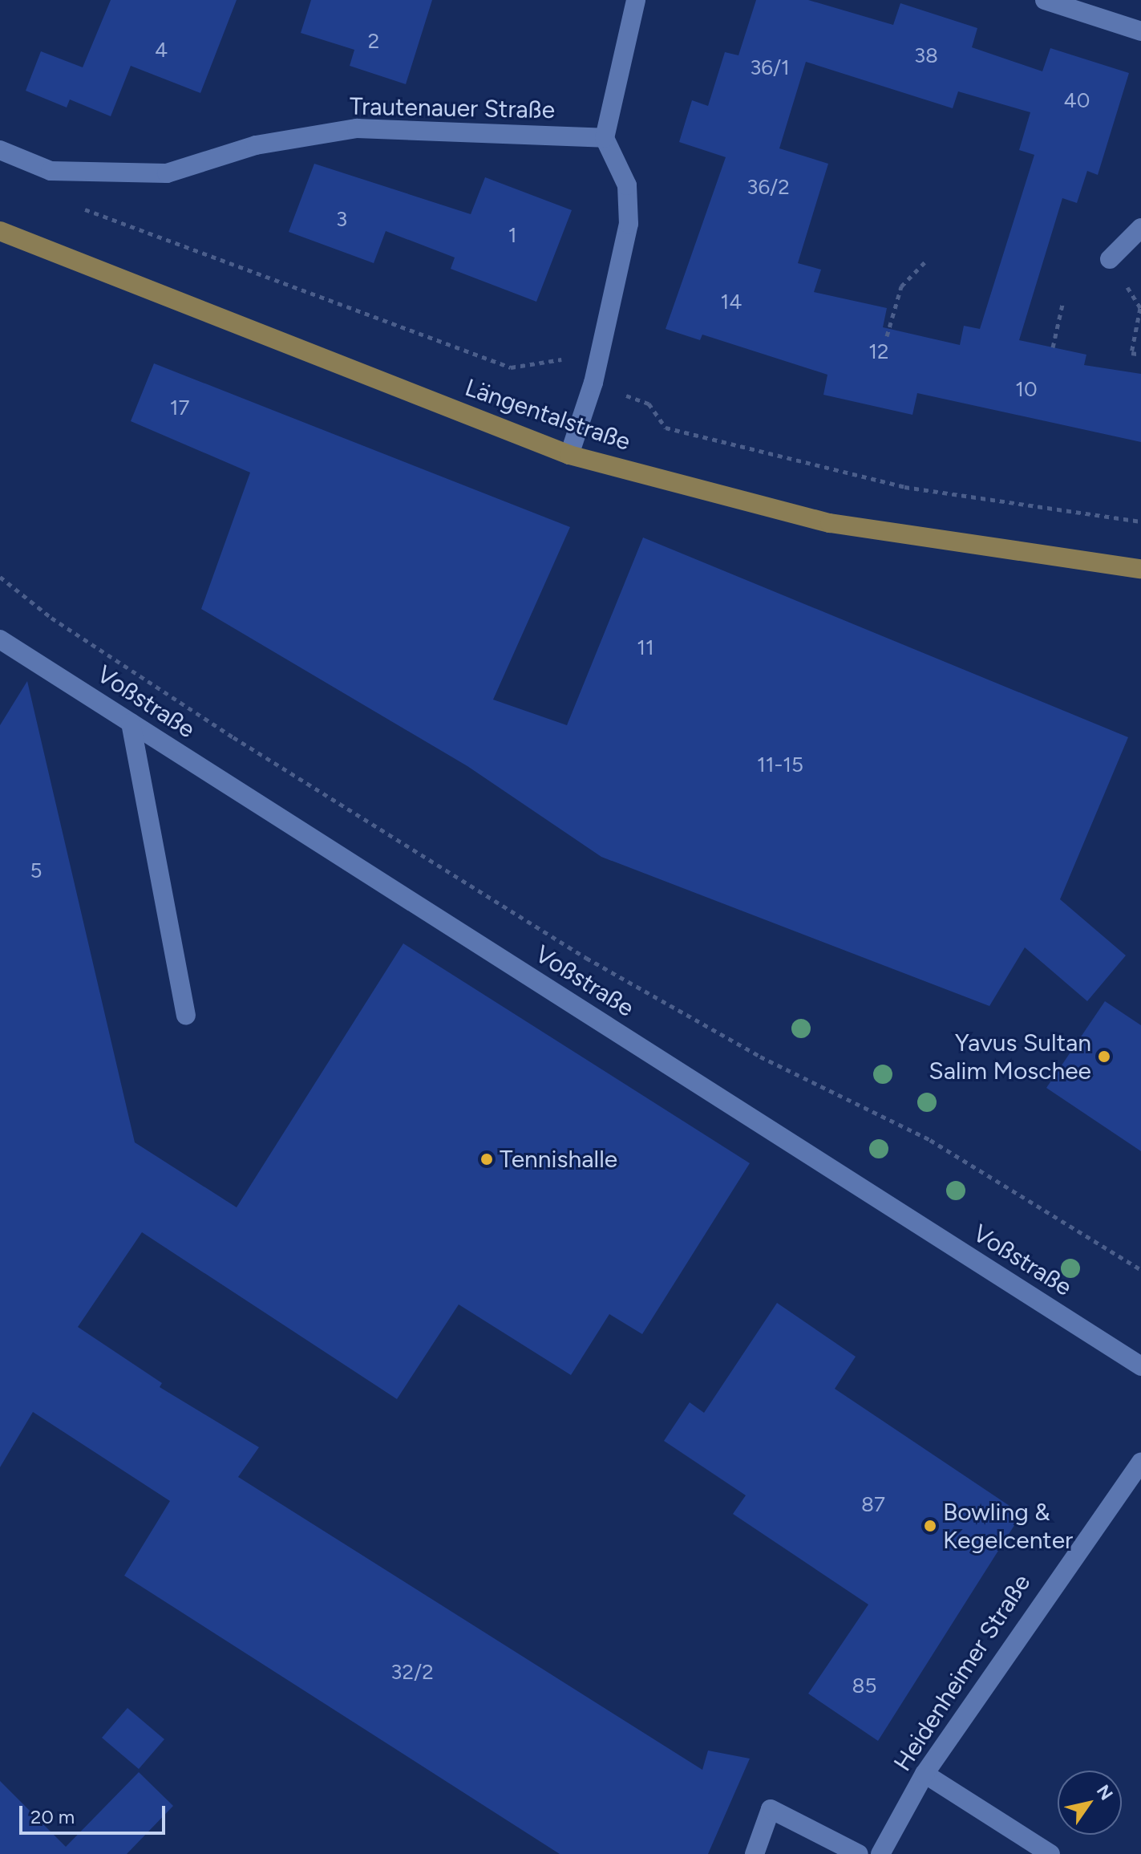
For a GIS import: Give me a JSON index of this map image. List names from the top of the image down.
{
  "streets": {
    "main road": ["Längentalstraße"],
    "street": ["Trautenauer Straße", "Voßstraße", "Heidenheimer Straße"]
  },
  "places": ["Yavus Sultan Salim Moschee", "Tennishalle", "Bowling & Kegelcenter"],
  "house_numbers": [
    "2",
    "4",
    "38",
    "36/1",
    "40",
    "36/2",
    "3",
    "1",
    "14",
    "12",
    "10",
    "17",
    "11",
    "11-15",
    "5",
    "87",
    "32/2",
    "85"
  ],
  "scale_bar": "20 m",
  "north": "top right"
}
